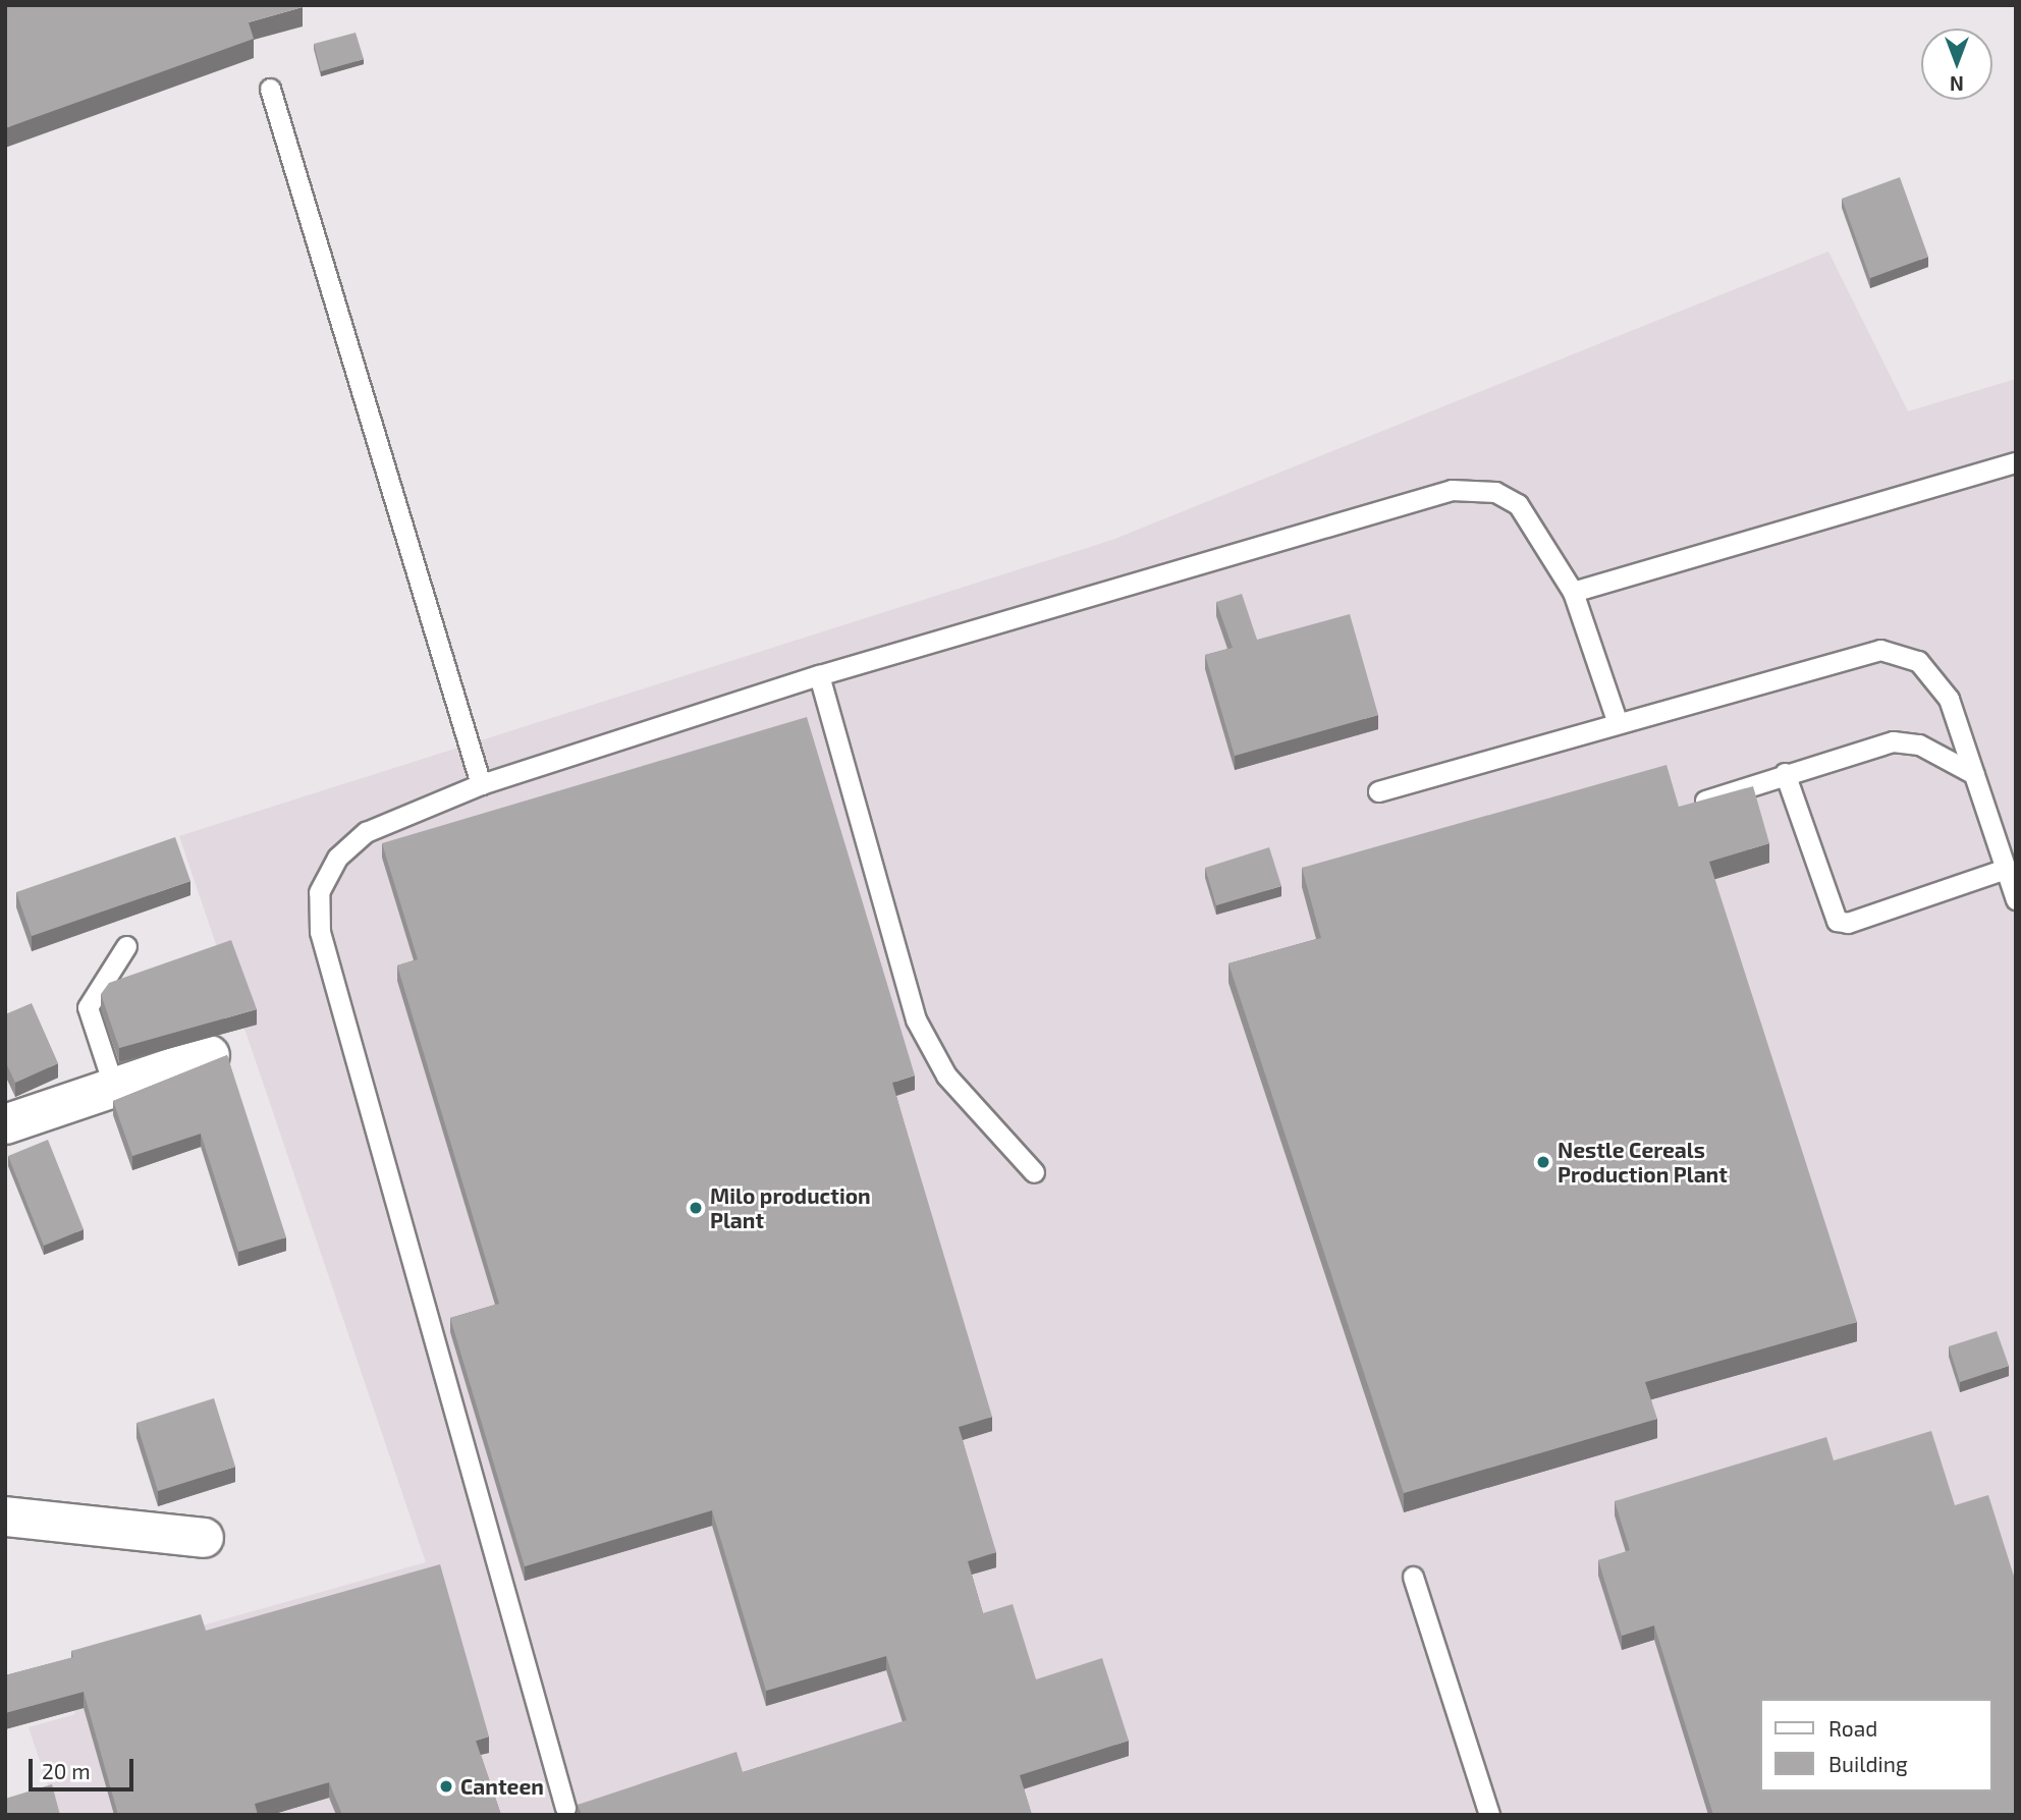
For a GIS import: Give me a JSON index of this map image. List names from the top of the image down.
{
  "places": ["Nestle Cereals Production Plant", "Milo production Plant", "Canteen"],
  "legend": ["Road", "Building"],
  "scale_bar": "20 m",
  "north": "bottom"
}
